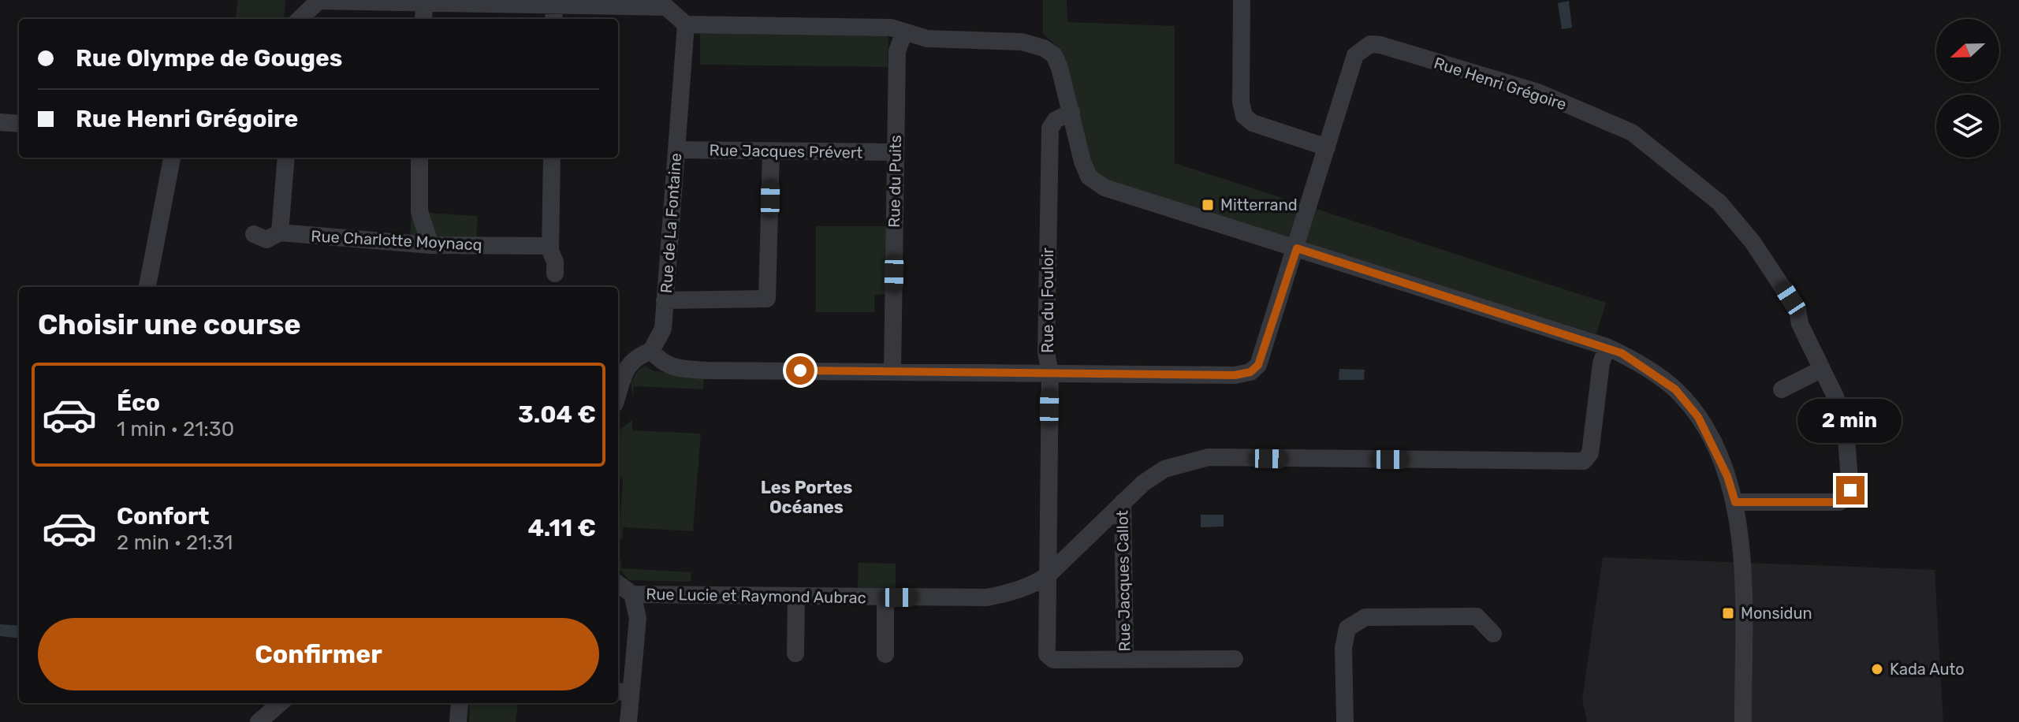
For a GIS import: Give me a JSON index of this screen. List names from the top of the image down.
{
  "streets": {
    "street": [
      "Rue Henri Grégoire",
      "Rue Jacques Prévert",
      "Rue du Puits",
      "Rue de La Fontaine",
      "Rue Charlotte Moynacq",
      "Rue du Fouloir",
      "Rue Jacques Callot",
      "Rue Lucie et Raymond Aubrac"
    ]
  },
  "crossings": [
    ["Rue Henri Grégoire", "Rue du Puits"],
    ["Rue Henri Grégoire", "Rue de La Fontaine"],
    ["Rue Henri Grégoire", "Rue du Fouloir"],
    ["Rue Jacques Prévert", "Rue du Puits"],
    ["Rue Jacques Prévert", "Rue de La Fontaine"],
    ["Rue du Fouloir", "Rue Jacques Callot"],
    ["Rue du Fouloir", "Rue Lucie et Raymond Aubrac"],
    ["Rue Jacques Callot", "Rue Lucie et Raymond Aubrac"]
  ],
  "districts": ["Les Portes Océanes"],
  "places": {
    "transit": ["Mitterrand", "Monsidun"],
    "other": ["Kada Auto"]
  },
  "north": "left",
  "page": {
    "banner": ["Rue Olympe de Gouges", "Rue Henri Grégoire"],
    "heading": "Choisir une course",
    "list": [
      {
        "name": "Éco",
        "note": "1 min · 21:30",
        "value": "3.04 €"
      },
      {
        "name": "Confort",
        "note": "2 min · 21:31",
        "value": "4.11 €"
      }
    ],
    "bubble": "2 min",
    "buttons": "Confirmer"
  }
}
